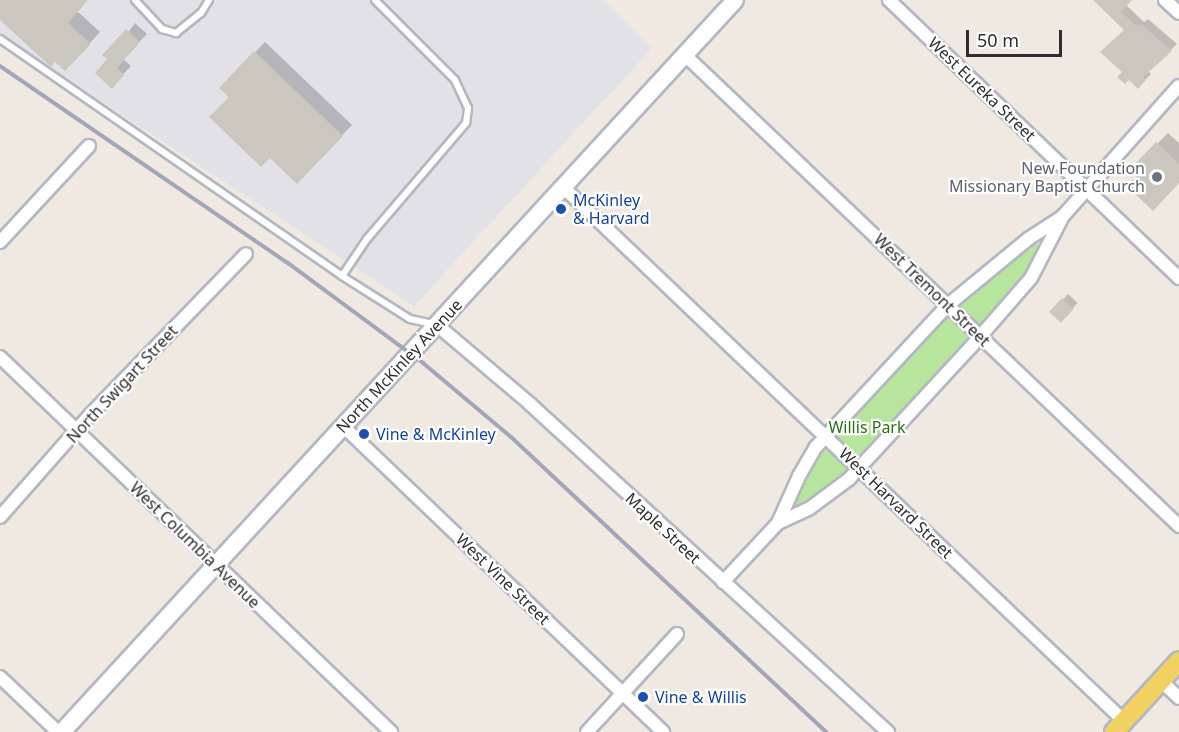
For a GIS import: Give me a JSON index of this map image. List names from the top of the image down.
{
  "streets": {
    "street": [
      "West Eureka Street",
      "West Tremont Street",
      "North McKinley Avenue",
      "North Swigart Street",
      "West Harvard Street",
      "Maple Street",
      "West Columbia Avenue",
      "West Vine Street"
    ]
  },
  "crossings": [
    ["West Tremont Street", "North McKinley Avenue"],
    ["North McKinley Avenue", "West Harvard Street"],
    ["North McKinley Avenue", "Maple Street"],
    ["North McKinley Avenue", "West Columbia Avenue"],
    ["North McKinley Avenue", "West Vine Street"],
    ["North Swigart Street", "West Columbia Avenue"]
  ],
  "parks": ["Willis Park"],
  "places": [
    "New Foundation Missionary Baptist Church",
    "McKinley & Harvard",
    "Vine & McKinley",
    "Vine & Willis"
  ],
  "scale_bar": "50 m"
}
